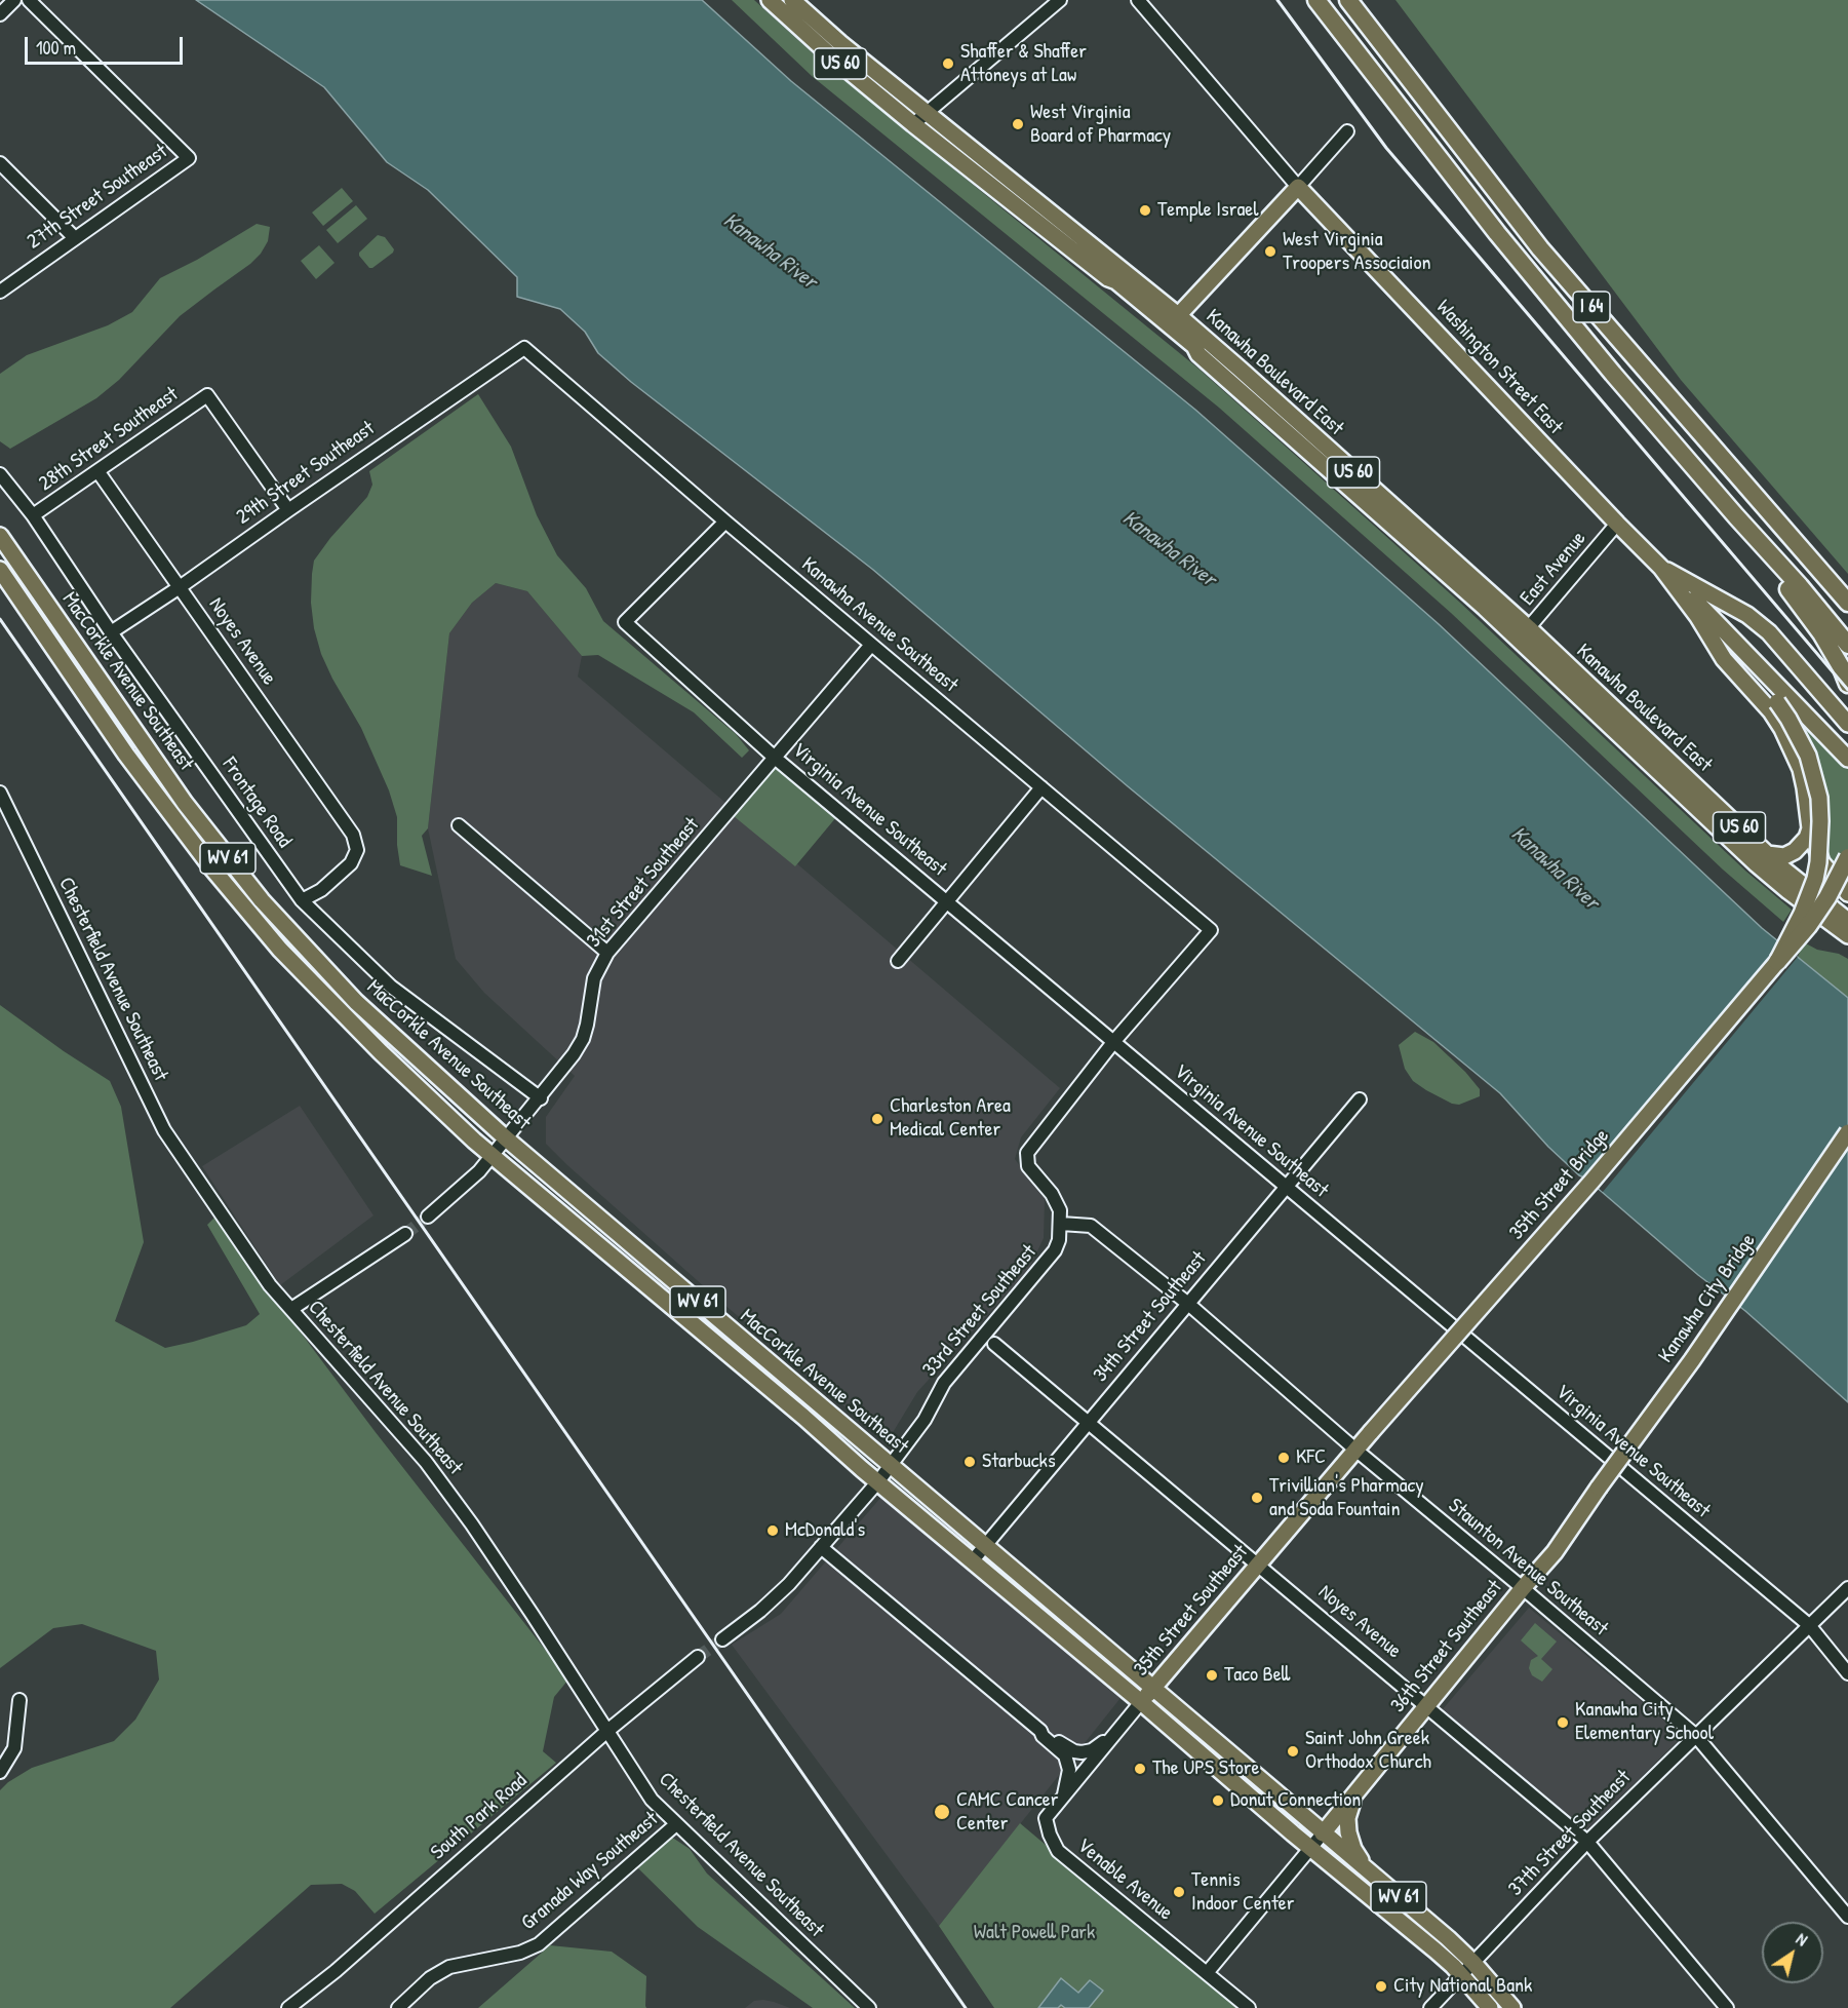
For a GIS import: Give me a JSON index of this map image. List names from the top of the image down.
{
  "streets": {
    "highway": ["I 64"],
    "main road": [
      "US 60",
      "Washington Street East",
      "Kanawha Boulevard East",
      "MacCorkle Avenue Southeast",
      "WV 61",
      "35th Street Bridge",
      "Kanawha City Bridge",
      "35th Street Southeast",
      "36th Street Southeast"
    ],
    "street": [
      "27th Street Southeast",
      "28th Street Southeast",
      "29th Street Southeast",
      "East Avenue",
      "Kanawha Avenue Southeast",
      "Noyes Avenue",
      "Frontage Road",
      "Virginia Avenue Southeast",
      "31st Street Southeast",
      "Chesterfield Avenue Southeast",
      "33rd Street Southeast",
      "34th Street Southeast",
      "Staunton Avenue Southeast",
      "South Park Road",
      "37th Street Southeast",
      "Granada Way Southeast",
      "Venable Avenue"
    ]
  },
  "crossings": [
    ["Washington Street East", "East Avenue"],
    ["Washington Street East", "35th Street Bridge"],
    ["Kanawha Boulevard East", "East Avenue"],
    ["28th Street Southeast", "29th Street Southeast"],
    ["28th Street Southeast", "Noyes Avenue"],
    ["28th Street Southeast", "Frontage Road"],
    ["29th Street Southeast", "Kanawha Avenue Southeast"],
    ["29th Street Southeast", "Noyes Avenue"],
    ["29th Street Southeast", "Frontage Road"],
    ["Kanawha Avenue Southeast", "Virginia Avenue Southeast"],
    ["Kanawha Avenue Southeast", "31st Street Southeast"],
    ["Noyes Avenue", "Frontage Road"],
    ["Noyes Avenue", "34th Street Southeast"],
    ["Noyes Avenue", "35th Street Southeast"],
    ["Noyes Avenue", "36th Street Southeast"],
    ["Noyes Avenue", "37th Street Southeast"],
    ["MacCorkle Avenue Southeast", "31st Street Southeast"],
    ["MacCorkle Avenue Southeast", "33rd Street Southeast"],
    ["MacCorkle Avenue Southeast", "34th Street Southeast"],
    ["MacCorkle Avenue Southeast", "35th Street Southeast"],
    ["MacCorkle Avenue Southeast", "36th Street Southeast"],
    ["MacCorkle Avenue Southeast", "37th Street Southeast"],
    ["Frontage Road", "31st Street Southeast"],
    ["Virginia Avenue Southeast", "31st Street Southeast"],
    ["Virginia Avenue Southeast", "34th Street Southeast"],
    ["Virginia Avenue Southeast", "37th Street Southeast"],
    ["Chesterfield Avenue Southeast", "South Park Road"],
    ["Chesterfield Avenue Southeast", "Granada Way Southeast"],
    ["35th Street Bridge", "35th Street Southeast"],
    ["Kanawha City Bridge", "36th Street Southeast"],
    ["33rd Street Southeast", "Staunton Avenue Southeast"],
    ["34th Street Southeast", "Staunton Avenue Southeast"],
    ["Staunton Avenue Southeast", "35th Street Southeast"],
    ["Staunton Avenue Southeast", "36th Street Southeast"],
    ["Staunton Avenue Southeast", "37th Street Southeast"],
    ["35th Street Southeast", "Venable Avenue"],
    ["36th Street Southeast", "Venable Avenue"]
  ],
  "water": ["Kanawha River"],
  "parks": ["Walt Powell Park"],
  "places": [
    "Shaffer & Shaffer Attoneys at Law",
    "West Virginia Board of Pharmacy",
    "Temple Israel",
    "West Virginia Troopers Associaion",
    "Charleston Area Medical Center",
    "KFC",
    "Starbucks",
    "Trivillian's Pharmacy and Soda Fountain",
    "McDonald's",
    "Taco Bell",
    "Kanawha City Elementary School",
    "Saint John Greek Orthodox Church",
    "The UPS Store",
    "Donut Connection",
    "CAMC Cancer Center",
    "Tennis Indoor Center",
    "City National Bank"
  ],
  "scale_bar": "100 m",
  "north": "top right"
}
